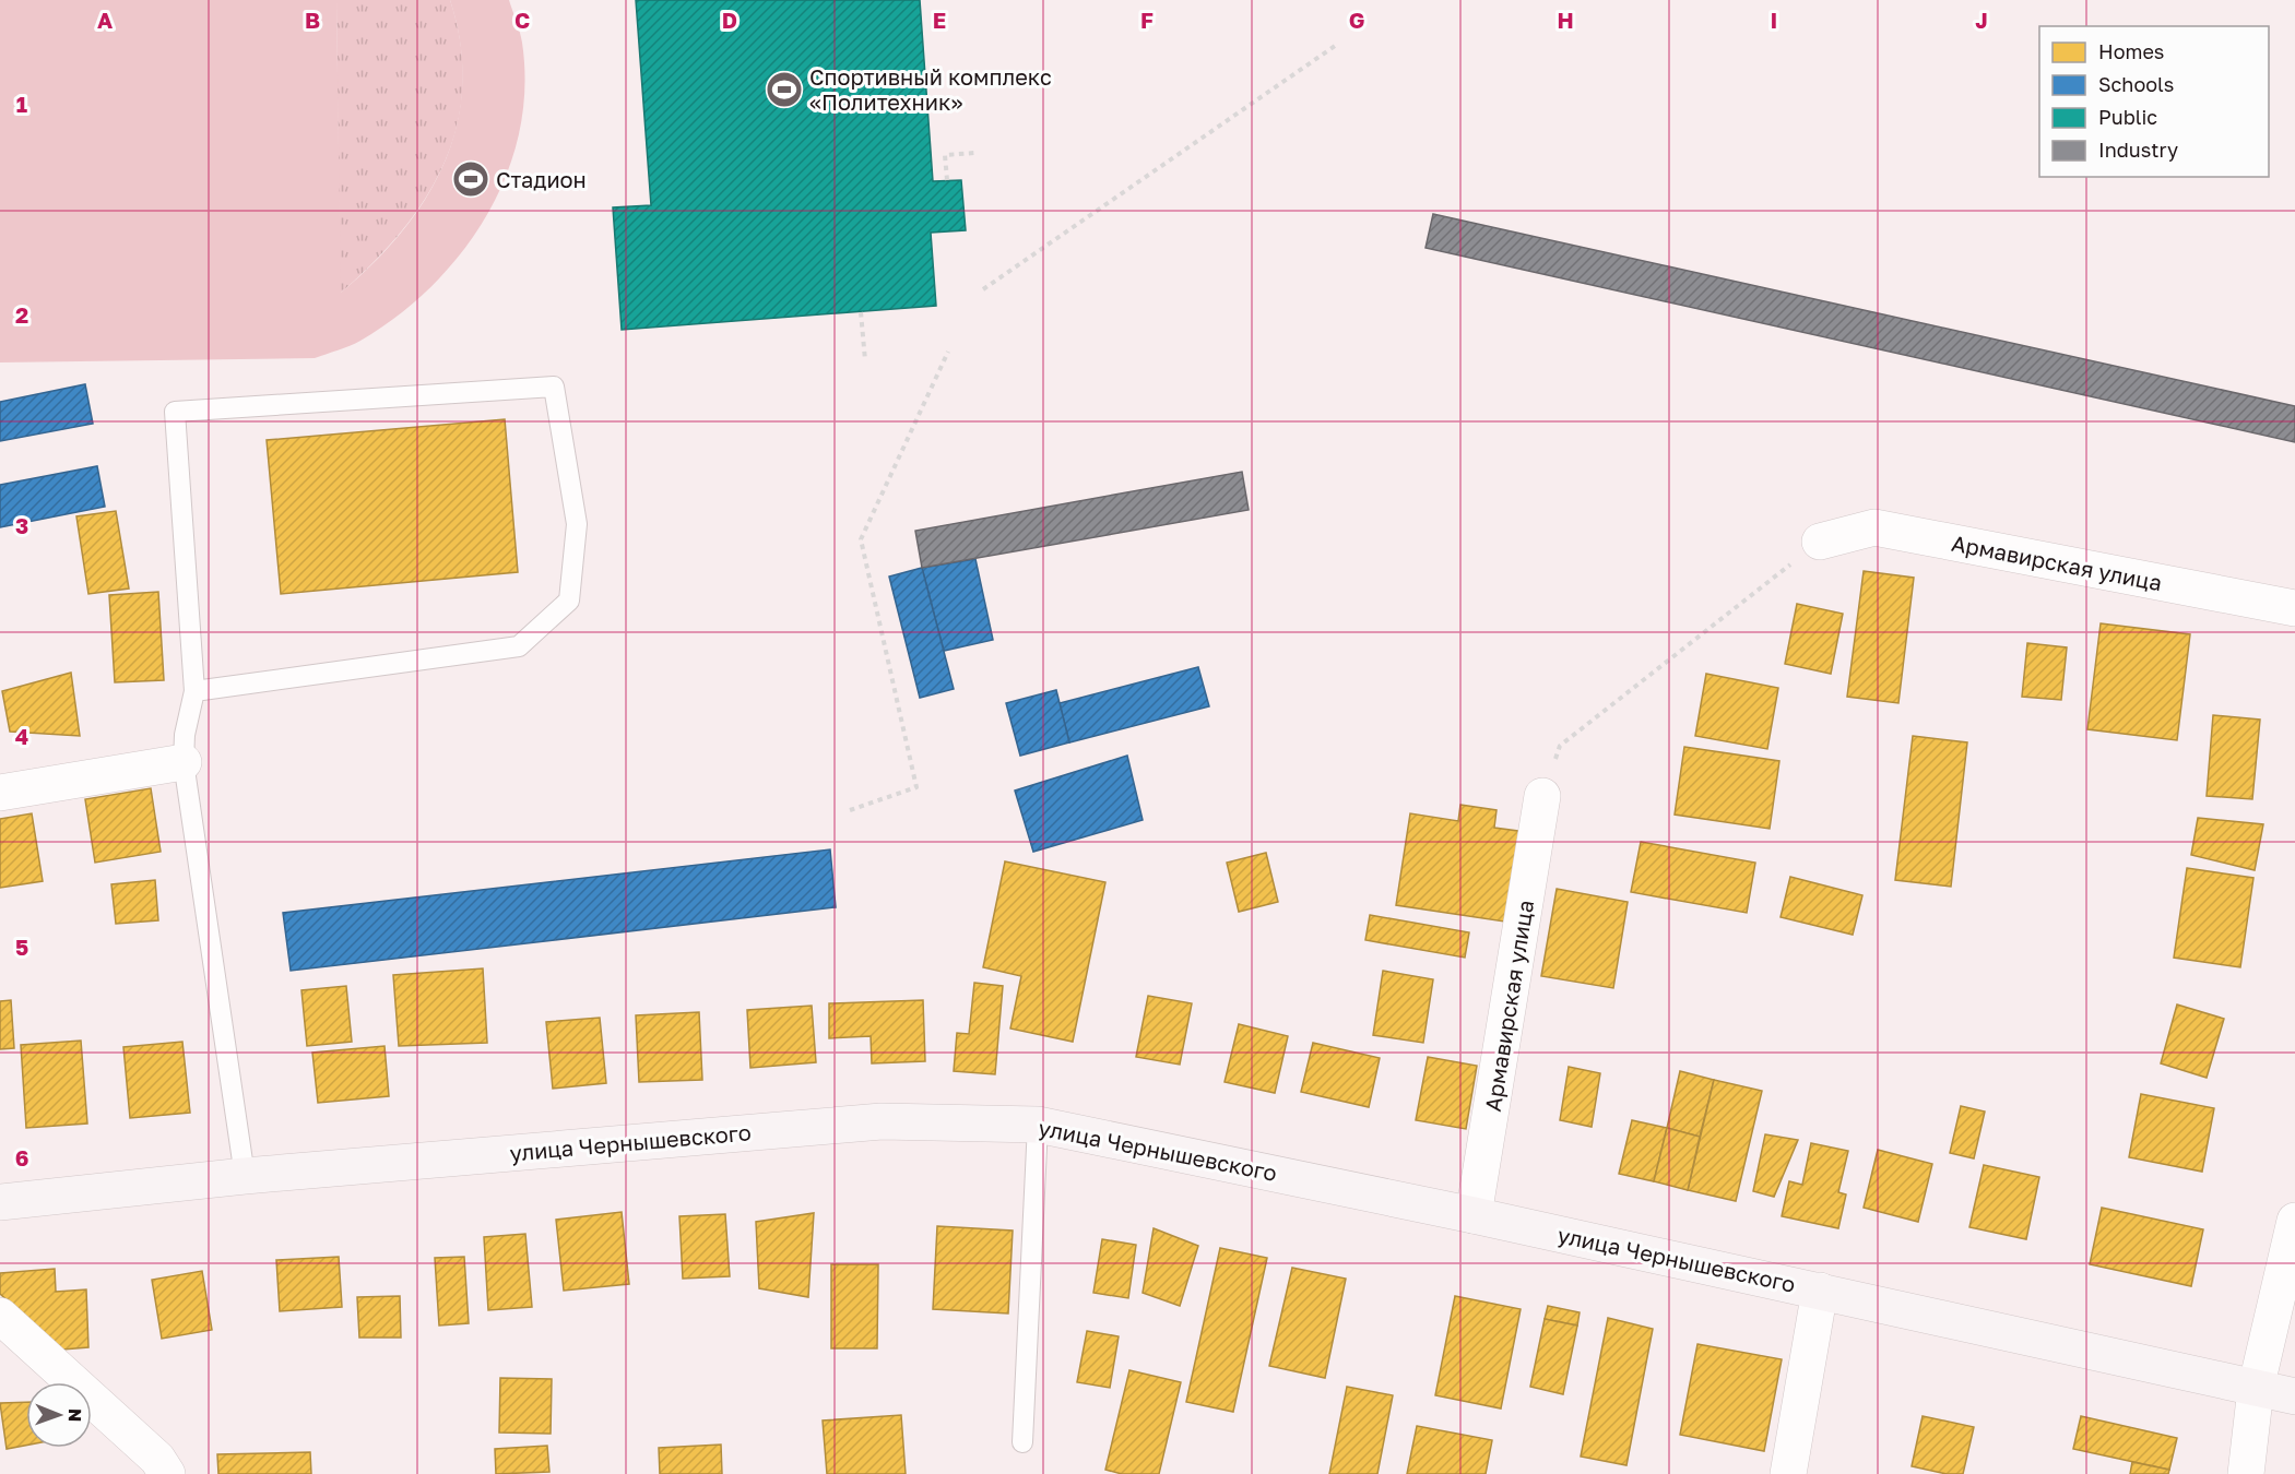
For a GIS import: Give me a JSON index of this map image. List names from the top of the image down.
{
  "streets": {
    "street": ["Армавирская улица", "улица Чернышевского"]
  },
  "crossings": [
    ["Армавирская улица", "улица Чернышевского"]
  ],
  "places": {
    "sports": ["Спортивный комплекс «Политехник»", "Стадион"]
  },
  "legend": [
    "Homes",
    "Schools",
    "Public",
    "Industry"
  ],
  "north": "right",
  "grid": {
    "columns": [
      "A",
      "B",
      "C",
      "D",
      "E",
      "F",
      "G",
      "H",
      "I",
      "J"
    ],
    "rows": [
      "1",
      "2",
      "3",
      "4",
      "5",
      "6"
    ]
  }
}
